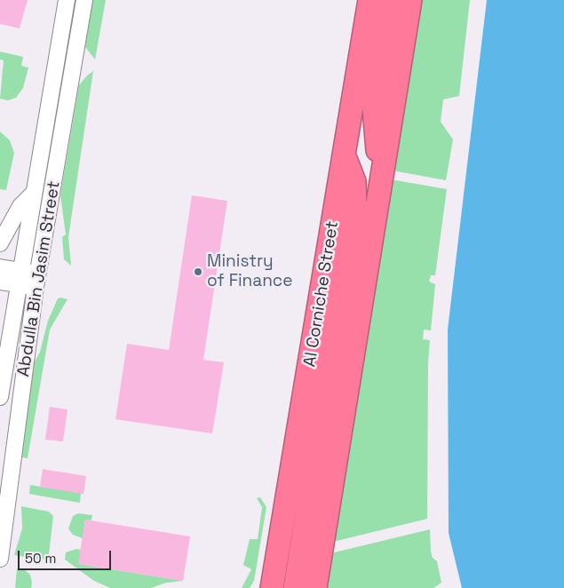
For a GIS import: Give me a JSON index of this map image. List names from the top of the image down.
{
  "streets": {
    "highway": ["Al Corniche Street"],
    "street": ["Abdulla Bin Jasim Street"]
  },
  "places": ["Ministry of Finance"],
  "scale_bar": "50 m"
}
